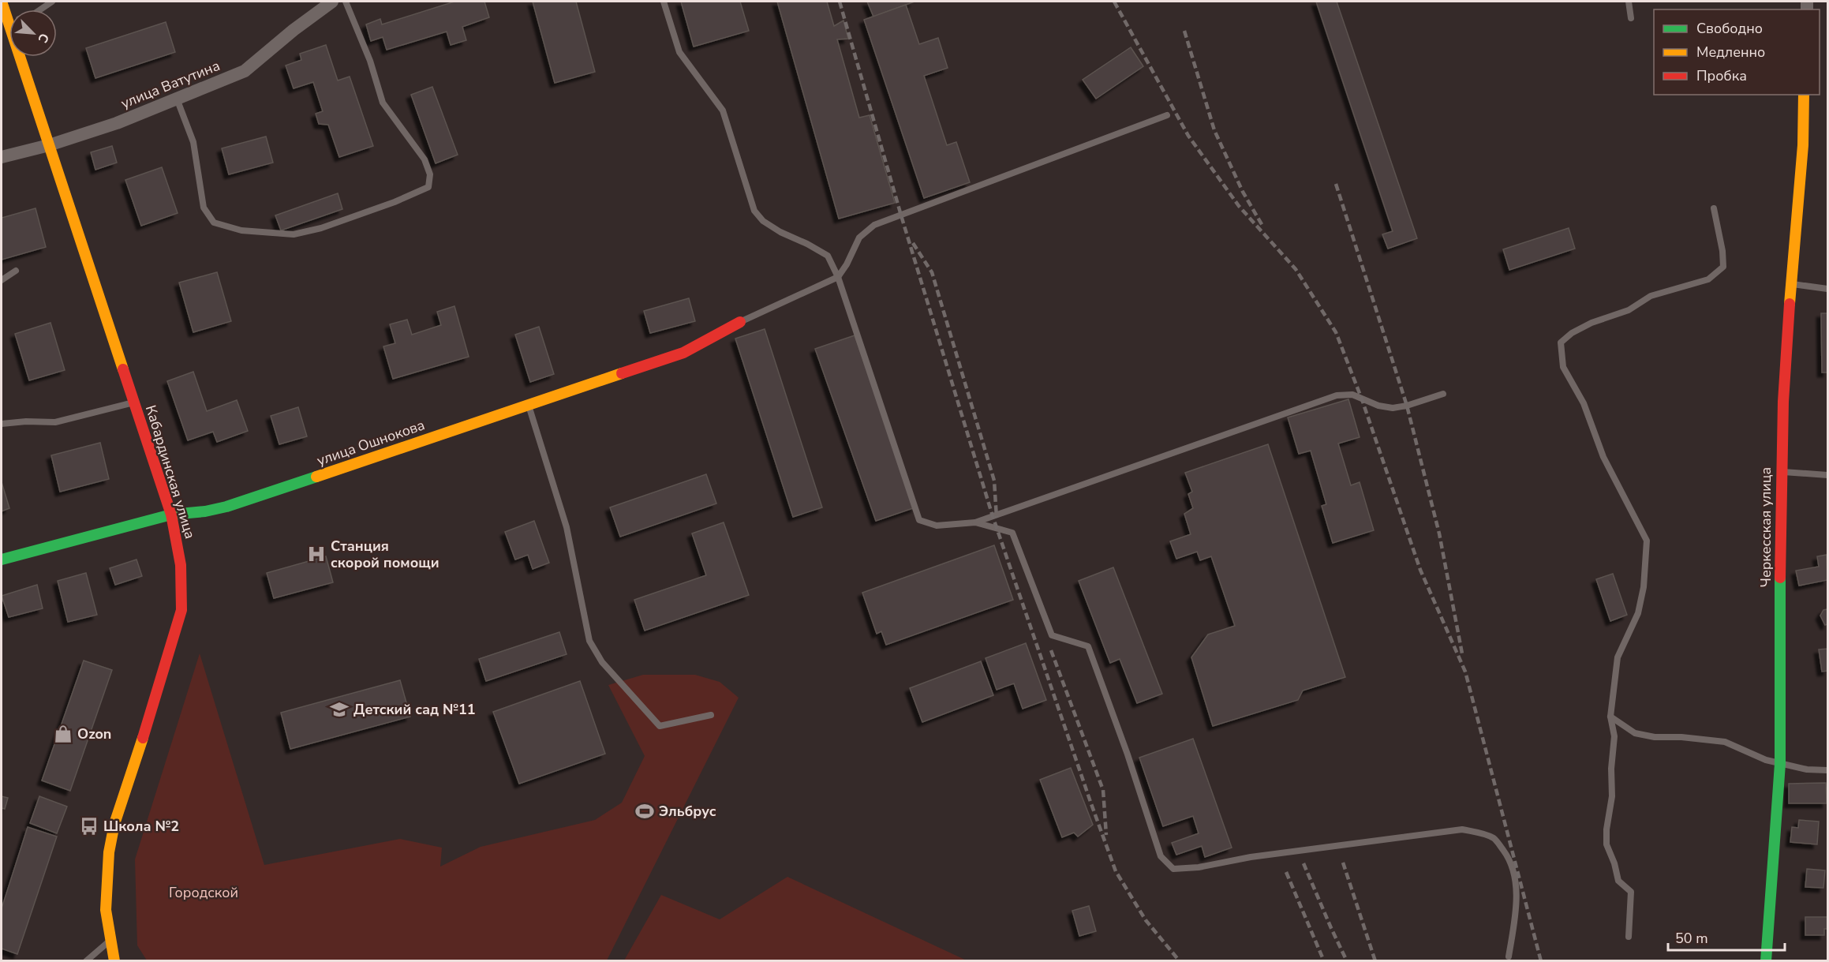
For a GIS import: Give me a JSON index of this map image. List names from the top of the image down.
{
  "streets": {
    "street": [
      "улица Ватутина",
      "улица Ошнокова",
      "Кабардинская улица",
      "Черкесская улица"
    ]
  },
  "crossings": [
    ["улица Ватутина", "Кабардинская улица"],
    ["улица Ошнокова", "Кабардинская улица"]
  ],
  "parks": ["Городской"],
  "places": {
    "hospital": ["Станция скорой помощи"],
    "school or university": ["Детский сад №11"],
    "shop": ["Ozon"],
    "sports": ["Эльбрус"],
    "bus stop": ["Школа №2"]
  },
  "legend": ["Свободно", "Медленно", "Пробка"],
  "scale_bar": "50 m",
  "north": "bottom right"
}
